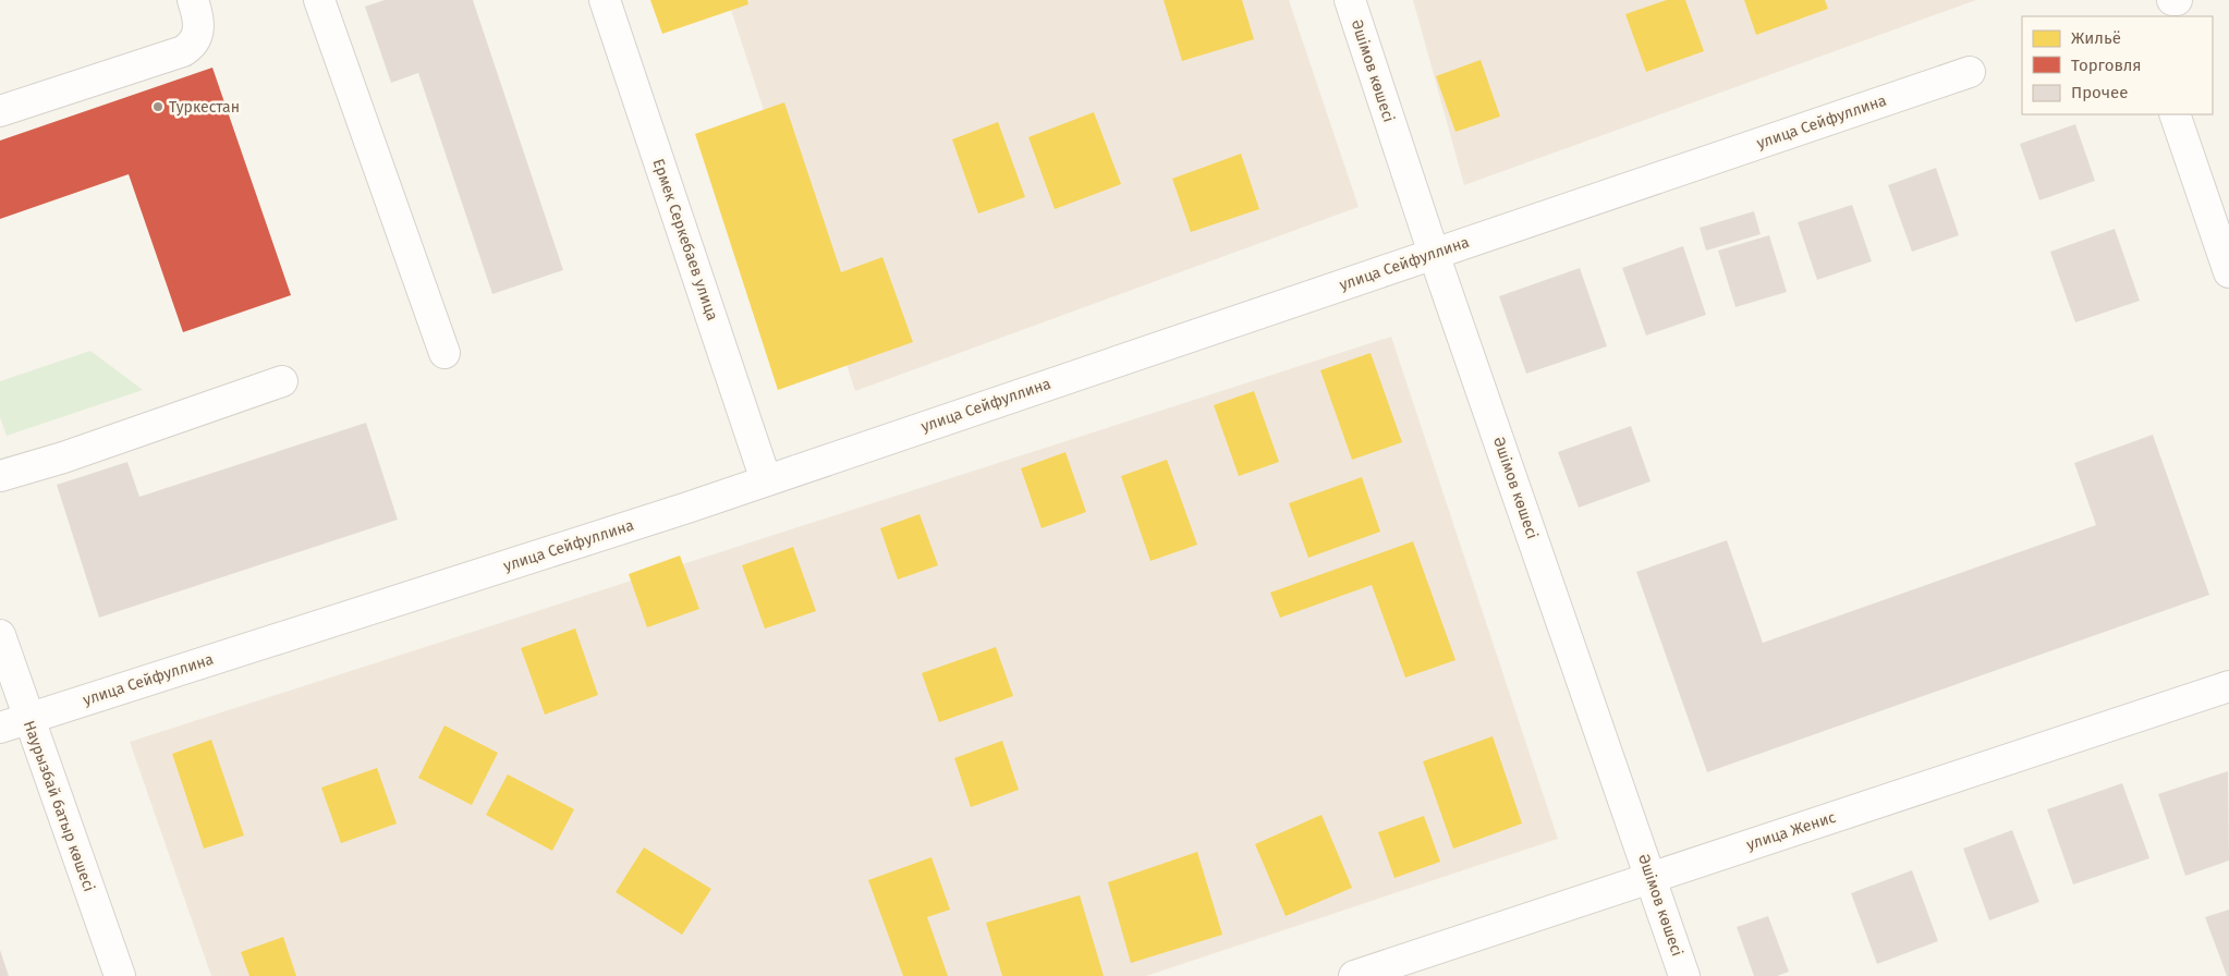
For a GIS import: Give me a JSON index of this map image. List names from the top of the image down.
{
  "streets": {
    "street": [
      "Әшімов көшесі",
      "улица Сейфуллина",
      "Ермек Серкебаев улица",
      "Наурызбай батыр көшесі",
      "улица Женис"
    ]
  },
  "crossings": [
    ["Әшімов көшесі", "улица Сейфуллина"],
    ["Әшімов көшесі", "улица Женис"],
    ["улица Сейфуллина", "Ермек Серкебаев улица"],
    ["улица Сейфуллина", "Наурызбай батыр көшесі"]
  ],
  "places": ["Туркестан"],
  "legend": ["Жильё", "Торговля", "Прочее"]
}
